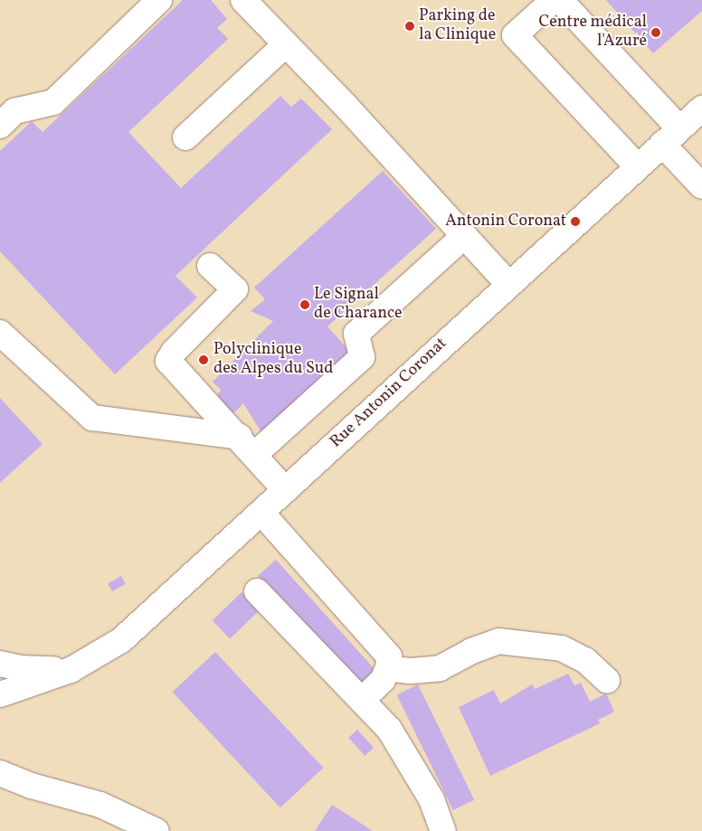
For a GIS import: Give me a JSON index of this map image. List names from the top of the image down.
{
  "streets": {
    "street": ["Rue Antonin Coronat"]
  },
  "places": [
    "Parking de la Clinique",
    "Centre médical l'Azuré",
    "Antonin Coronat",
    "Le Signal de Charance",
    "Polyclinique des Alpes du Sud"
  ]
}
